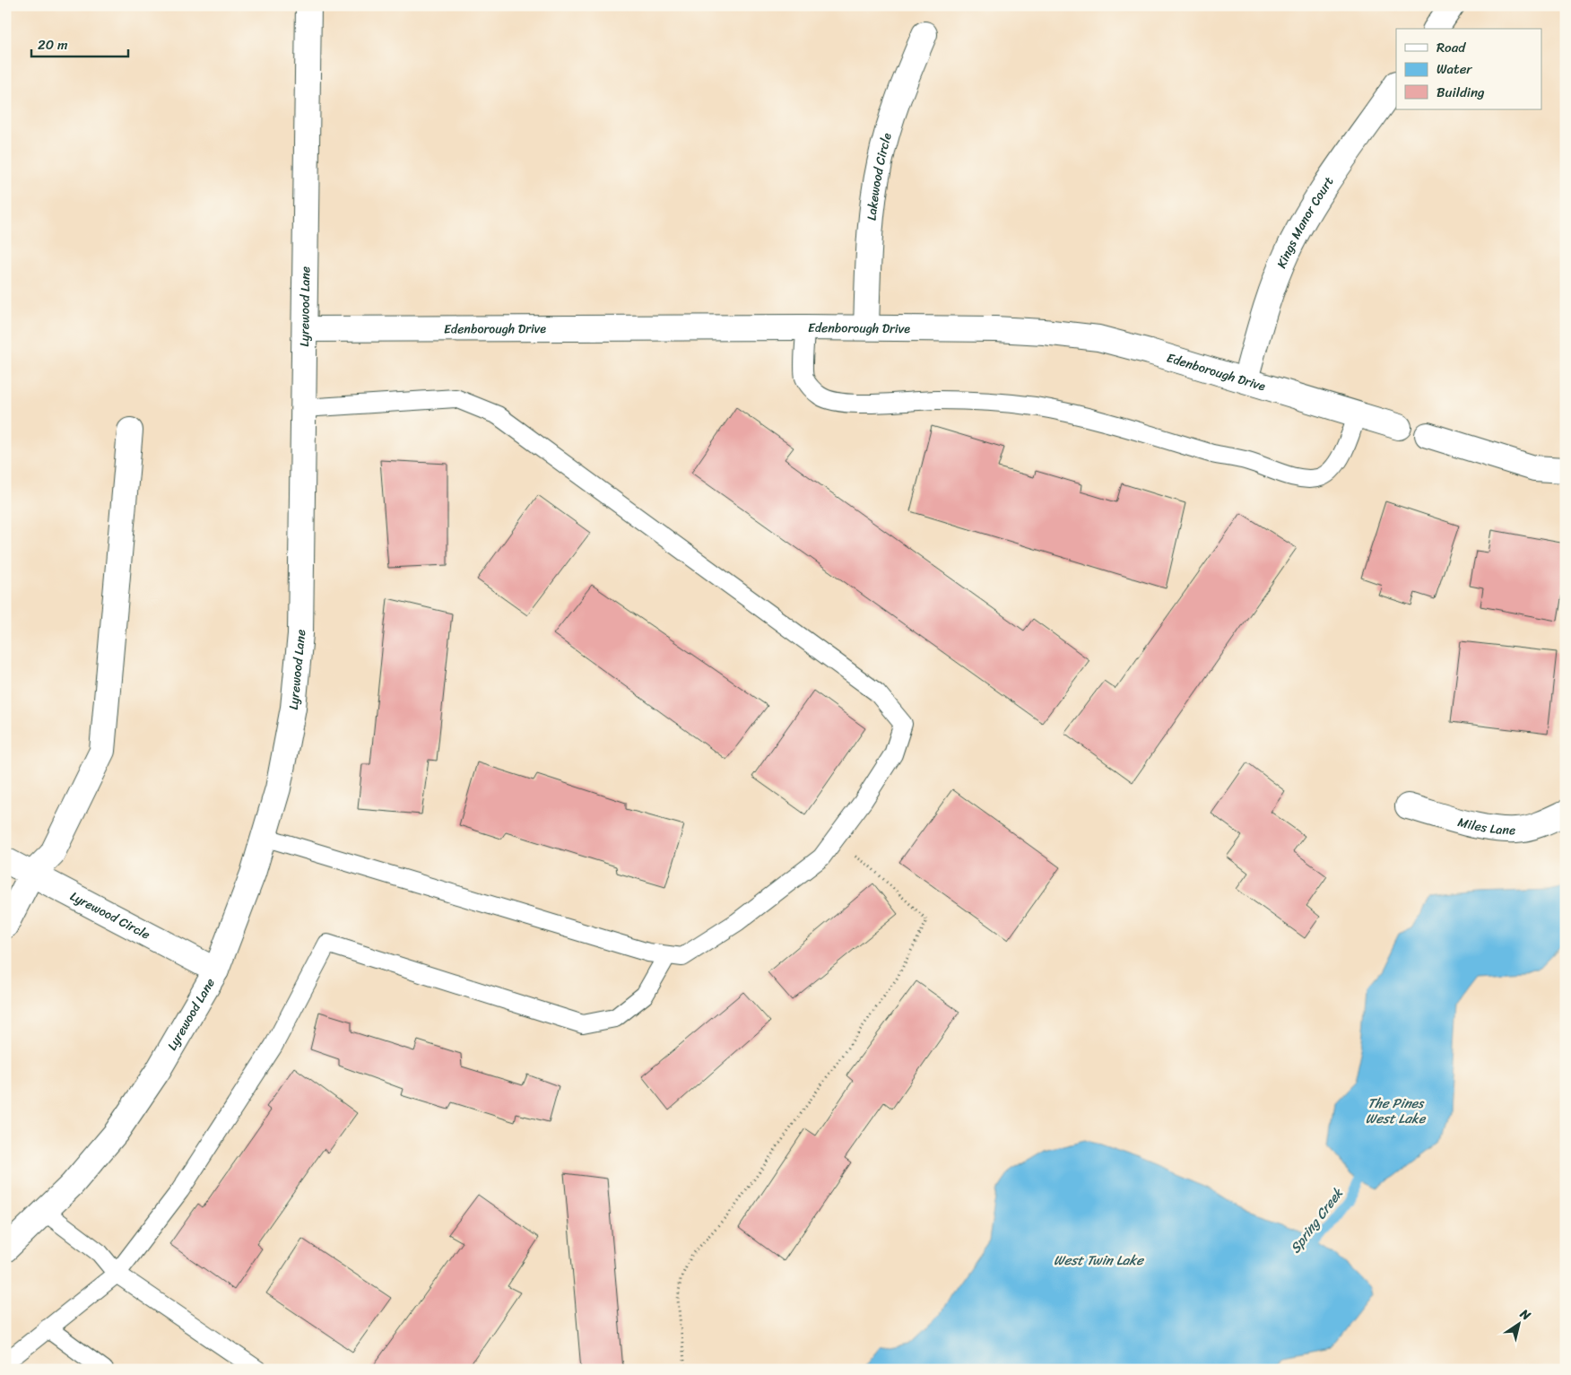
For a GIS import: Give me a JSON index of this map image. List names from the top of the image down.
{
  "streets": {
    "street": [
      "Lakewood Circle",
      "Kings Manor Court",
      "Lyrewood Lane",
      "Edenborough Drive",
      "Miles Lane",
      "Lyrewood Circle"
    ]
  },
  "crossings": [
    ["Lakewood Circle", "Edenborough Drive"],
    ["Kings Manor Court", "Edenborough Drive"],
    ["Lyrewood Lane", "Edenborough Drive"],
    ["Lyrewood Lane", "Lyrewood Circle"]
  ],
  "water": ["The Pines West Lake", "Spring Creek", "West Twin Lake"],
  "legend": ["Road", "Water", "Building"],
  "scale_bar": "20 m",
  "north": "top right"
}
